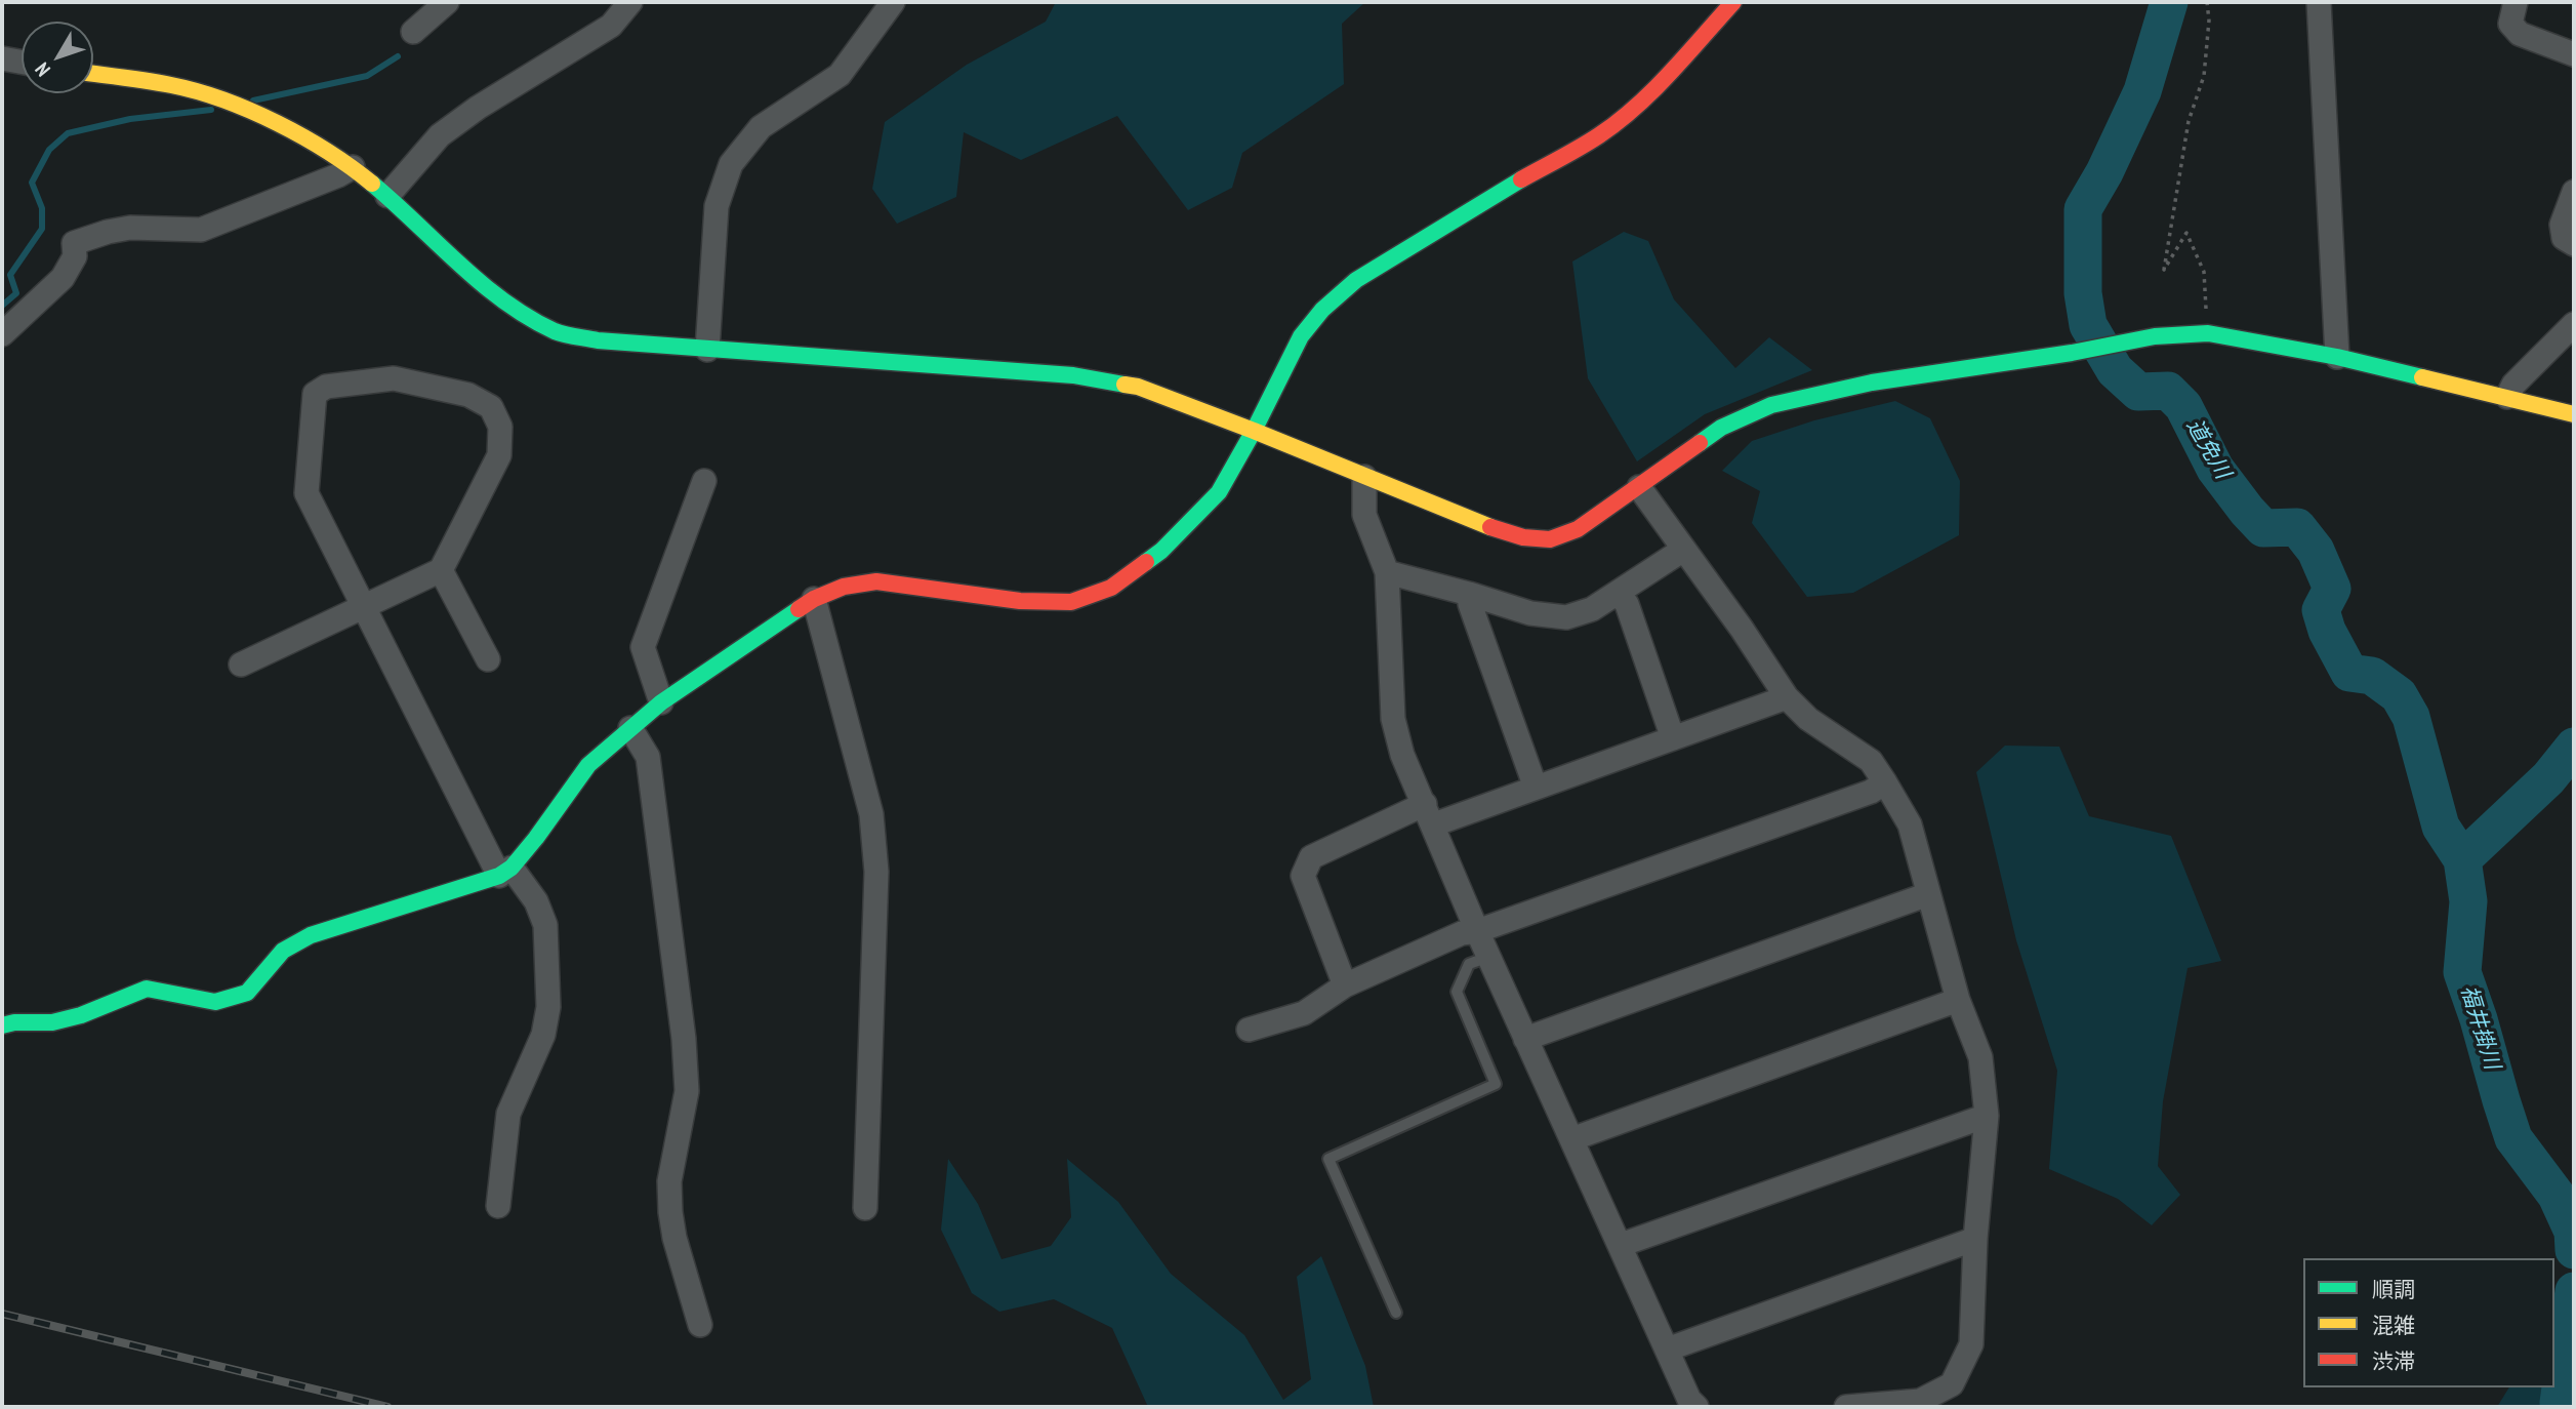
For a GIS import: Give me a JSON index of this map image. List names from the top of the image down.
{
  "water": ["道免川", "福井掛川"],
  "legend": ["順調", "混雑", "渋滞"],
  "north": "bottom left"
}
